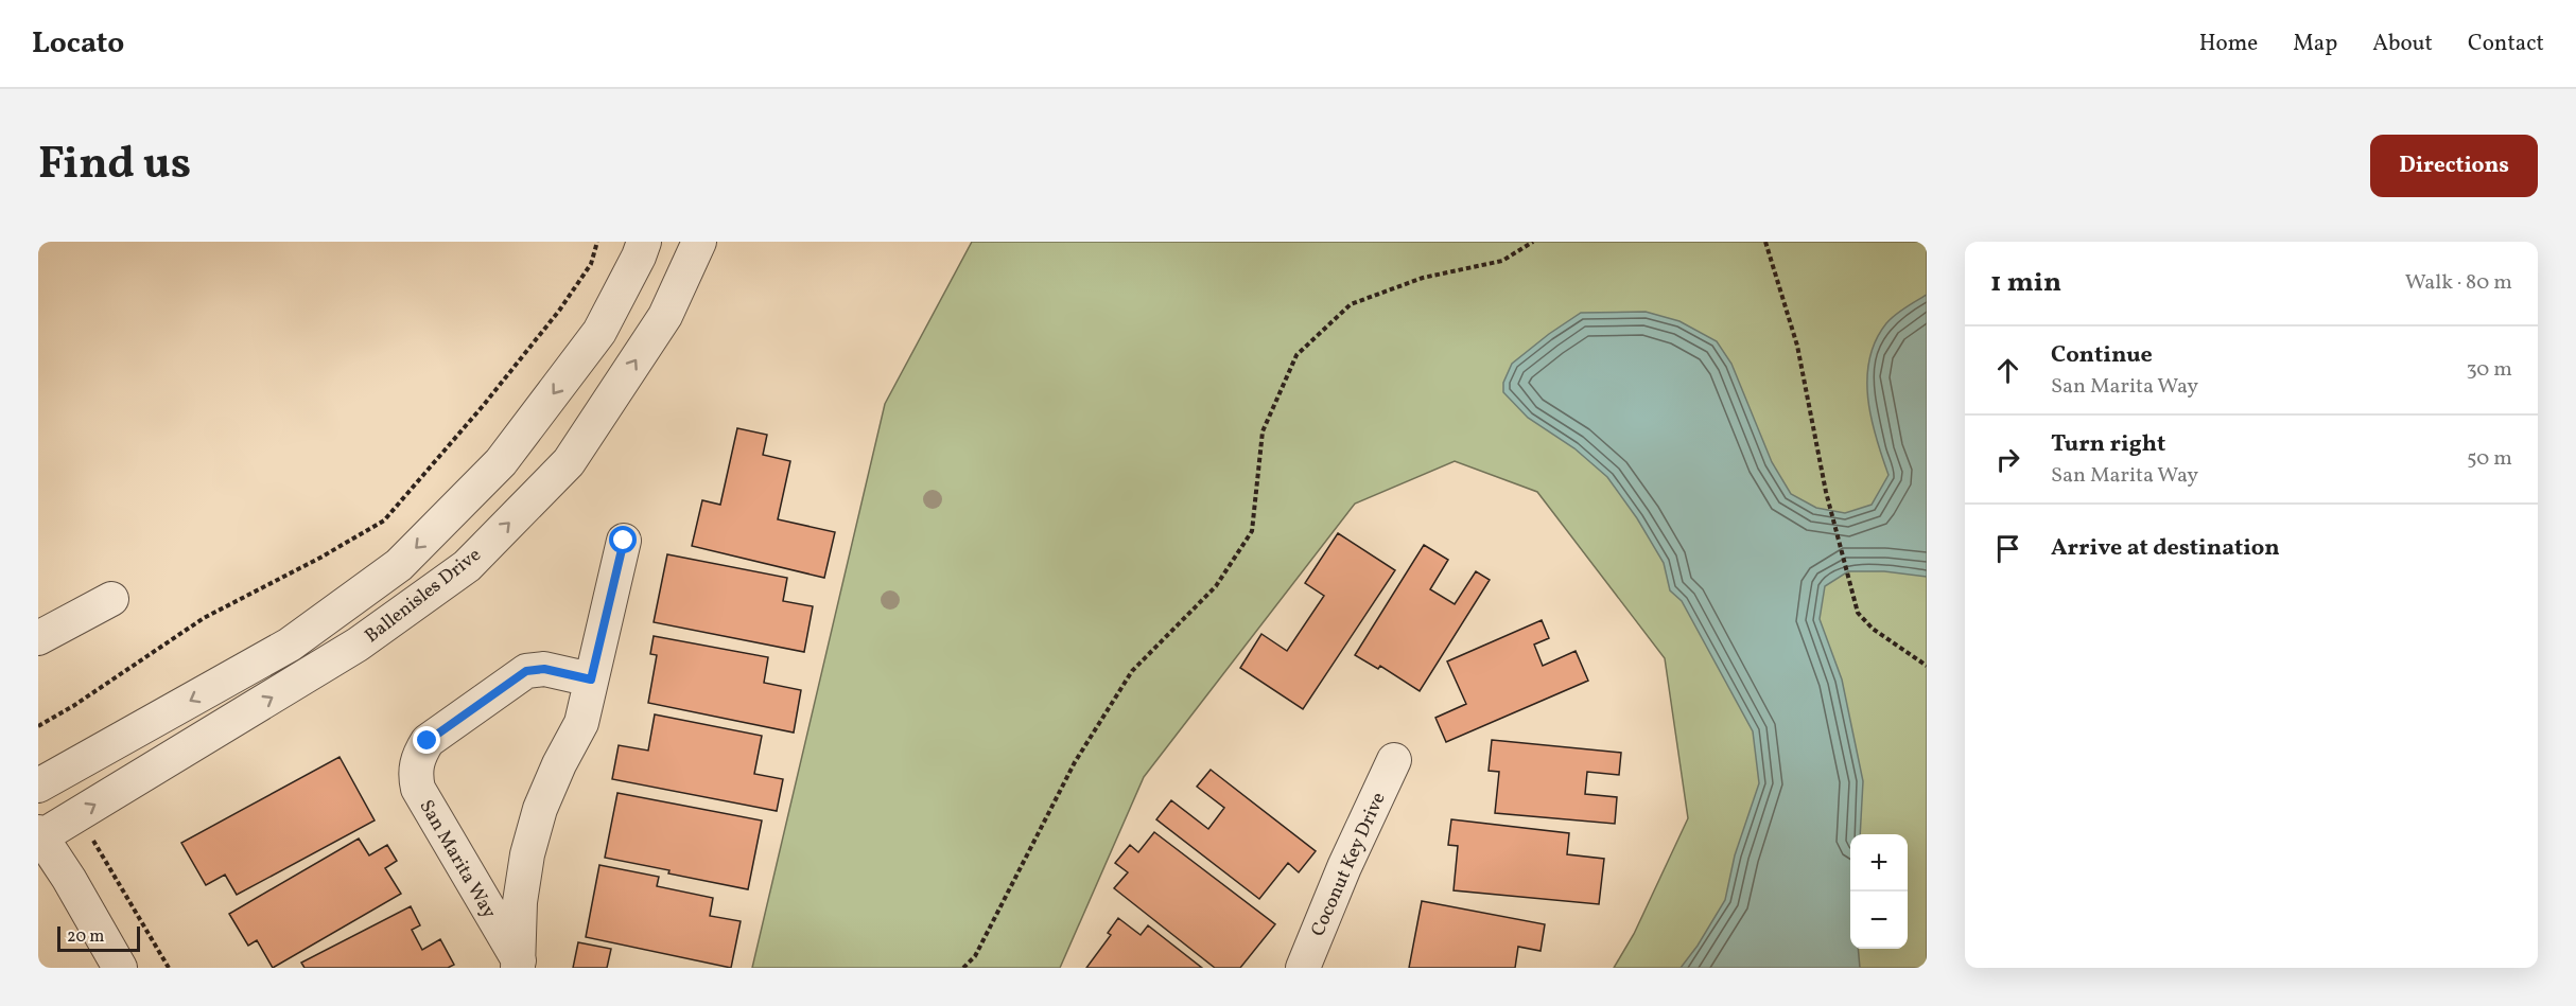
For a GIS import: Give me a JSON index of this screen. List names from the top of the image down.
{
  "streets": {
    "street": ["Ballenisles Drive", "San Marita Way", "Coconut Key Drive"]
  },
  "scale_bar": "20 m",
  "page": {
    "header": "Locato",
    "nav": [
      "Home",
      "Map",
      "About",
      "Contact"
    ],
    "title": "Find us",
    "buttons": "Directions",
    "heading": ["1 min", "Walk · 80 m"],
    "list": [
      ["Continue", "San Marita Way", "30 m"],
      ["Turn right", "San Marita Way", "50 m"],
      "Arrive at destination"
    ],
    "map_buttons": ["+", "−"],
    "scale": "20 m"
  }
}
